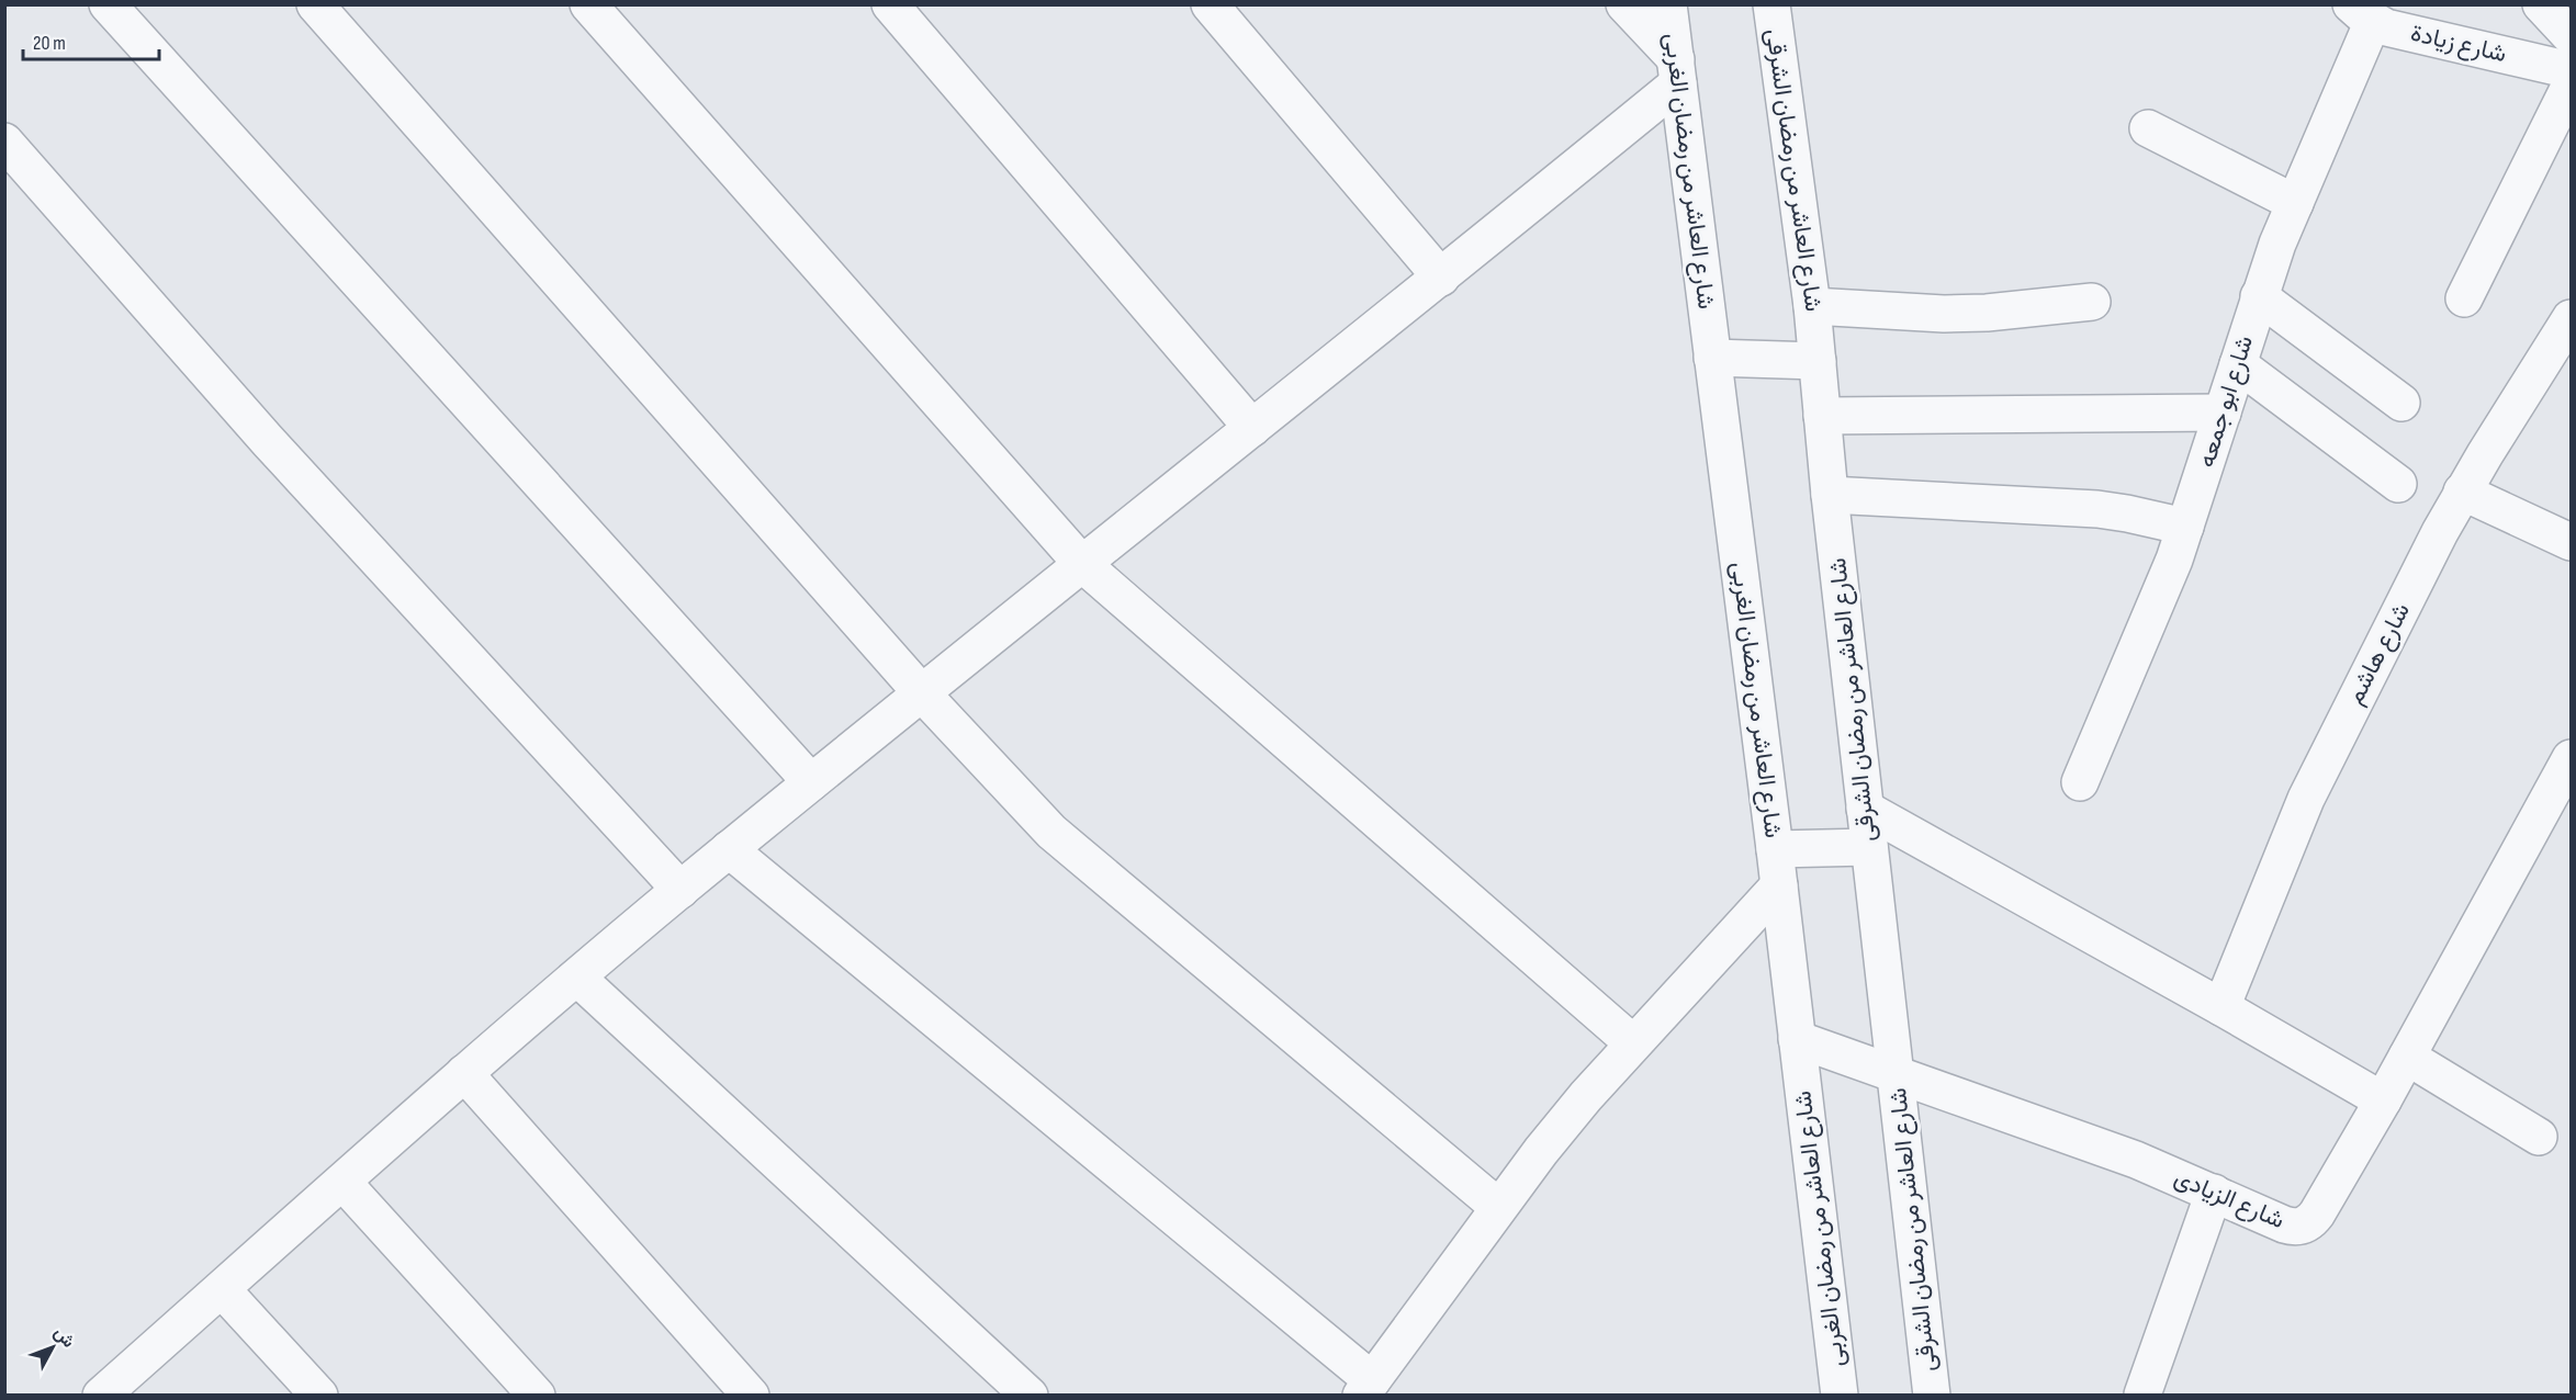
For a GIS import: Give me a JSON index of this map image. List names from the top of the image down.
{
  "streets": {
    "street": [
      "شارع زيادة",
      "شارع العاشر من رمضان الشرقى",
      "شارع العاشر من رمضان الغربى",
      "شارع ابو جمعه",
      "شارع هاشم",
      "شارع الزيادى"
    ]
  },
  "crossings": [
    ["شارع زيادة", "شارع ابو جمعه"],
    ["شارع العاشر من رمضان الشرقى", "شارع الزيادى"],
    ["شارع العاشر من رمضان الغربى", "شارع الزيادى"]
  ],
  "scale_bar": "20 m",
  "north": "top right"
}
